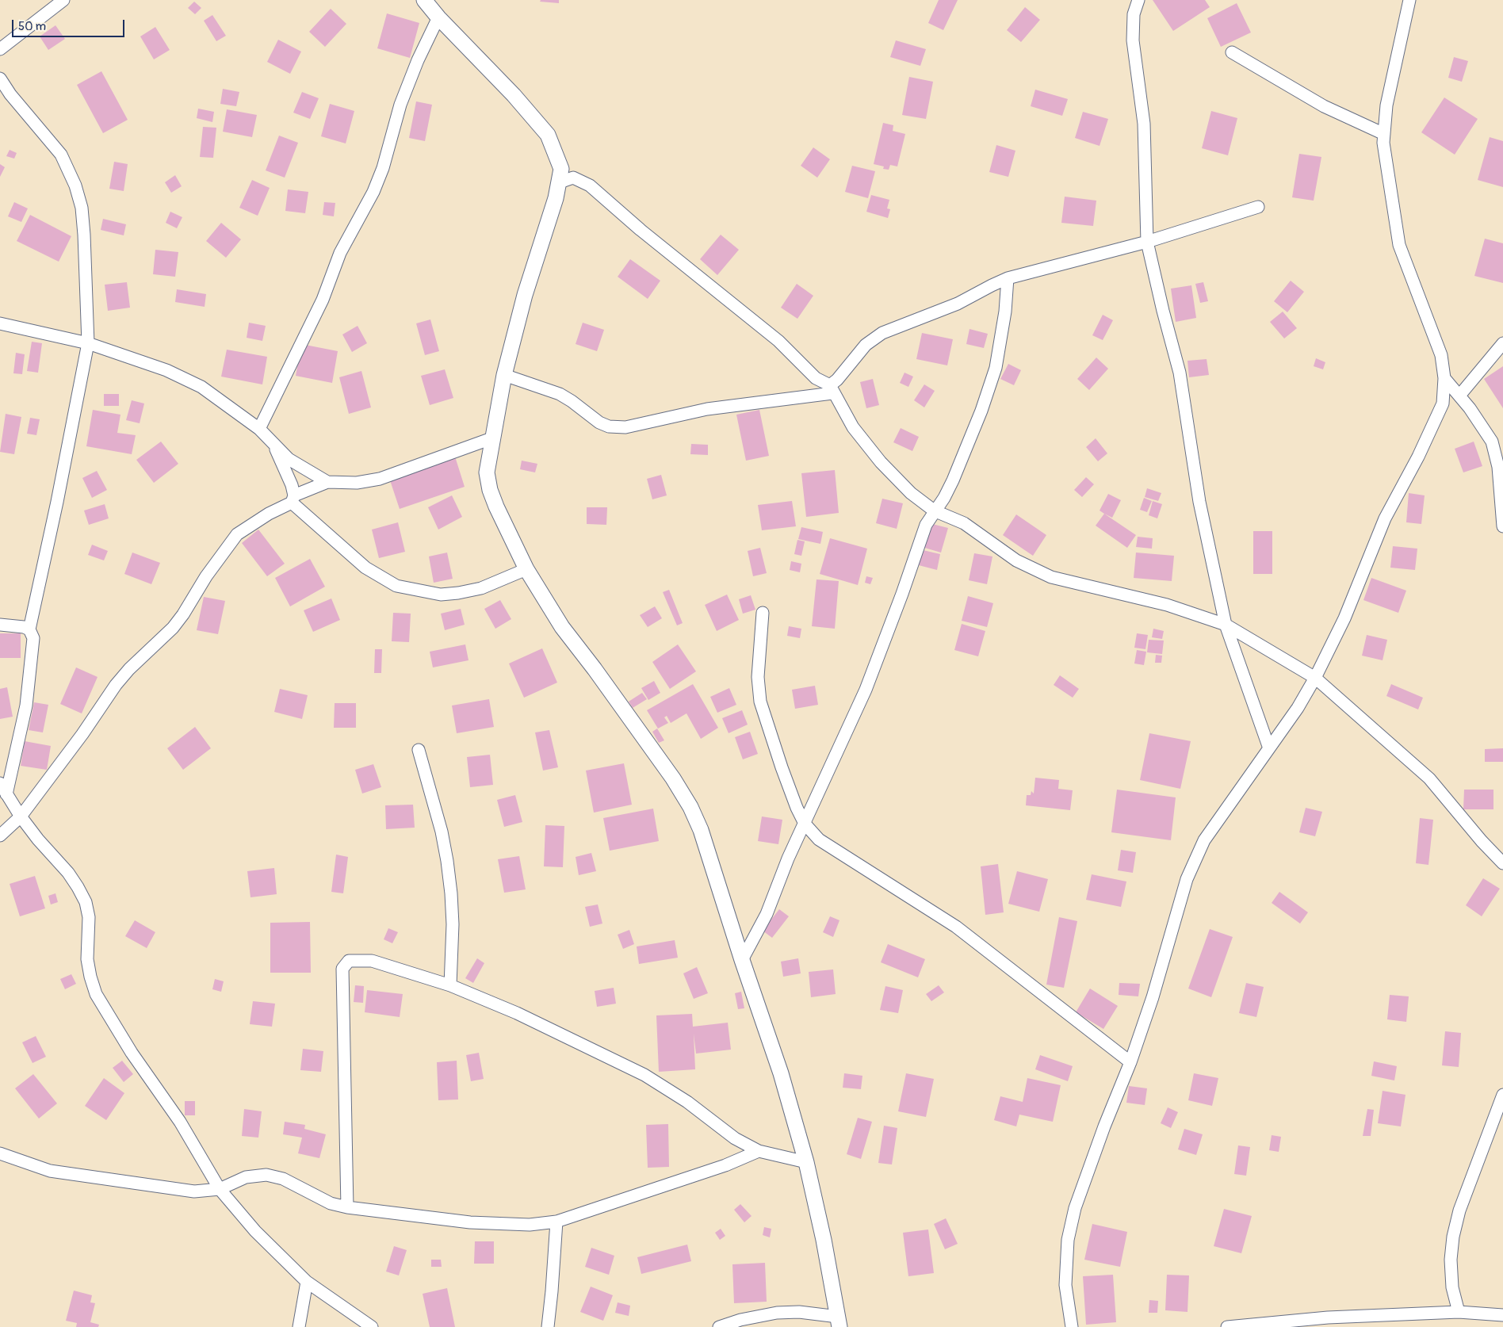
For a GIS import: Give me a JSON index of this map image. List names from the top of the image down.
{
  "scale_bar": "50 m"
}
